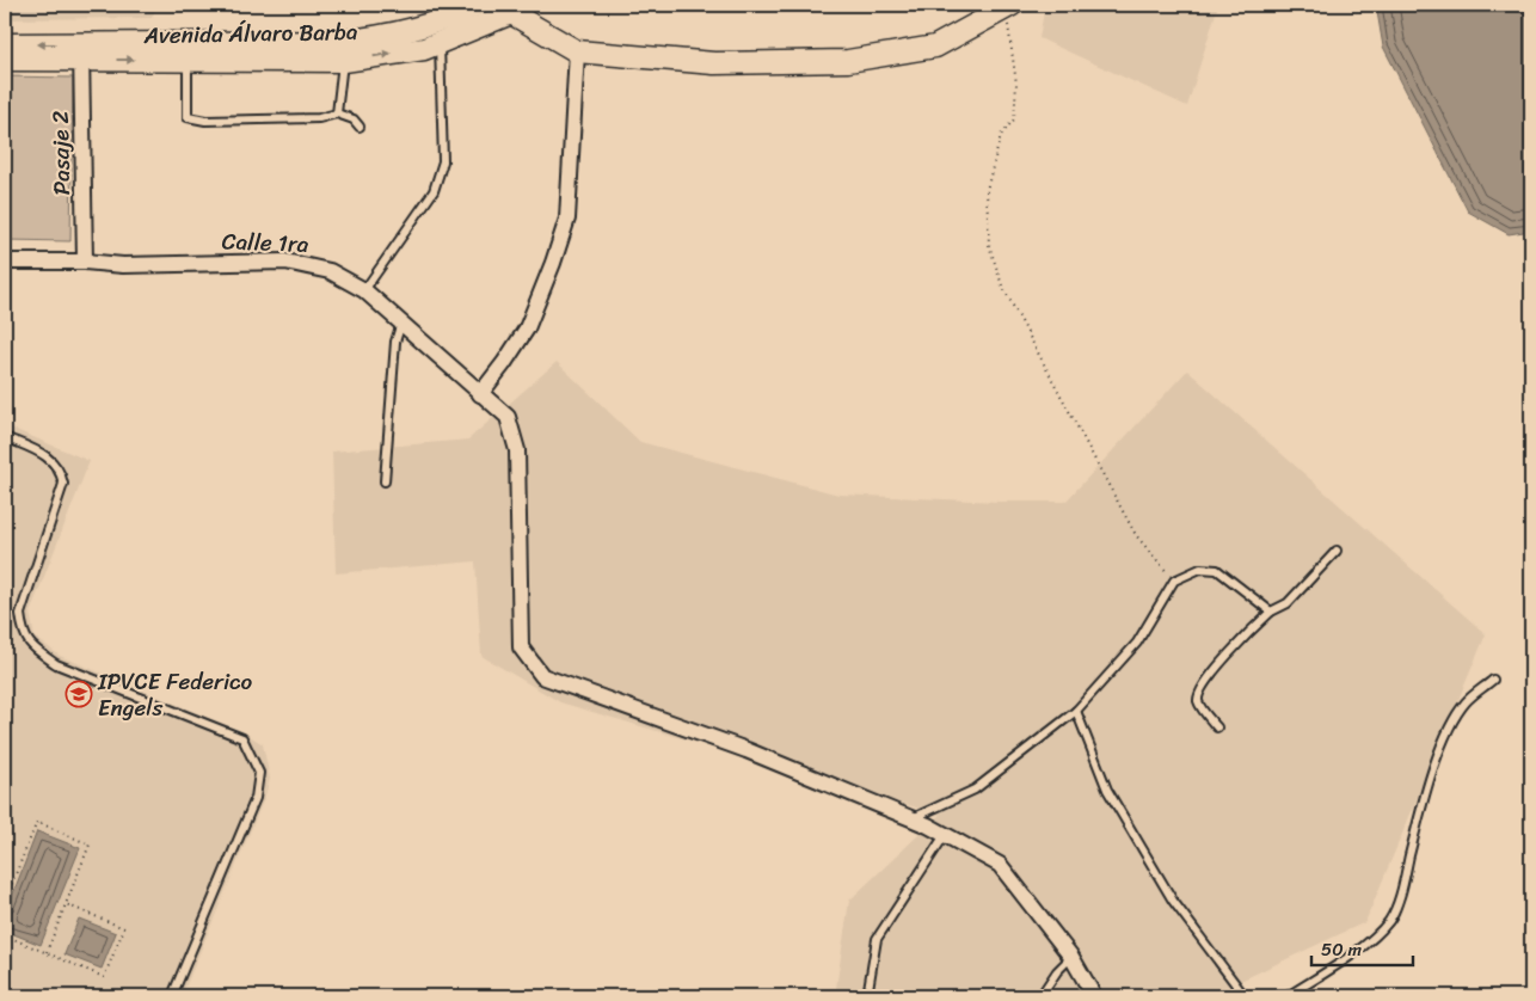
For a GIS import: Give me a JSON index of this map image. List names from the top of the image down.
{
  "streets": {
    "main road": ["Avenida Álvaro Barba"],
    "street": ["Pasaje 2", "Calle 1ra"]
  },
  "crossings": [
    ["Avenida Álvaro Barba", "Pasaje 2"],
    ["Pasaje 2", "Calle 1ra"]
  ],
  "places": {
    "school or university": ["IPVCE Federico Engels"]
  },
  "scale_bar": "50 m"
}
